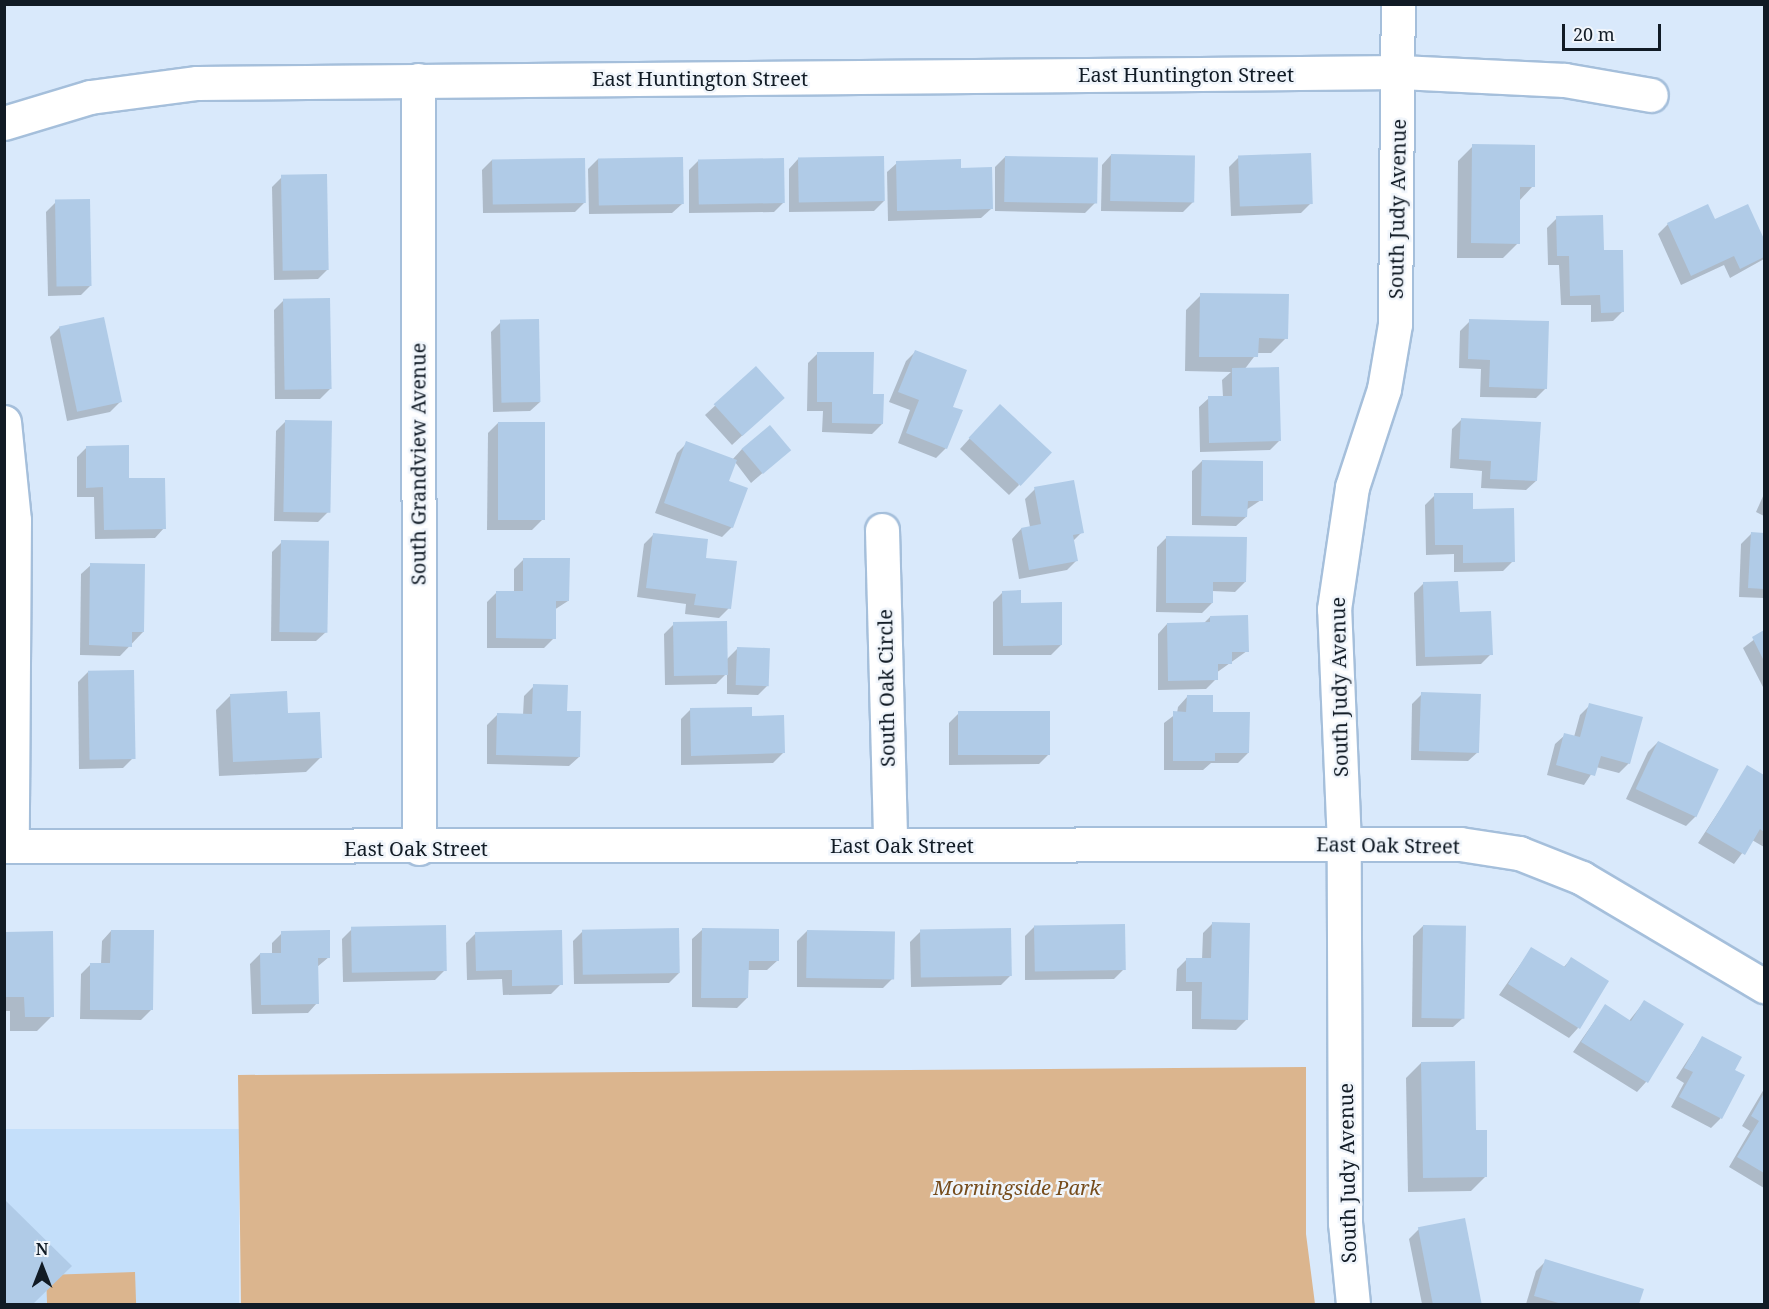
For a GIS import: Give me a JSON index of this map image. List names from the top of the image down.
{
  "streets": {
    "street": [
      "East Huntington Street",
      "South Judy Avenue",
      "South Grandview Avenue",
      "South Oak Circle",
      "East Oak Street"
    ]
  },
  "crossings": [
    ["East Huntington Street", "South Judy Avenue"],
    ["East Huntington Street", "South Grandview Avenue"],
    ["South Judy Avenue", "East Oak Street"],
    ["South Grandview Avenue", "East Oak Street"],
    ["South Oak Circle", "East Oak Street"]
  ],
  "parks": ["Morningside Park"],
  "scale_bar": "20 m",
  "north": "top"
}
